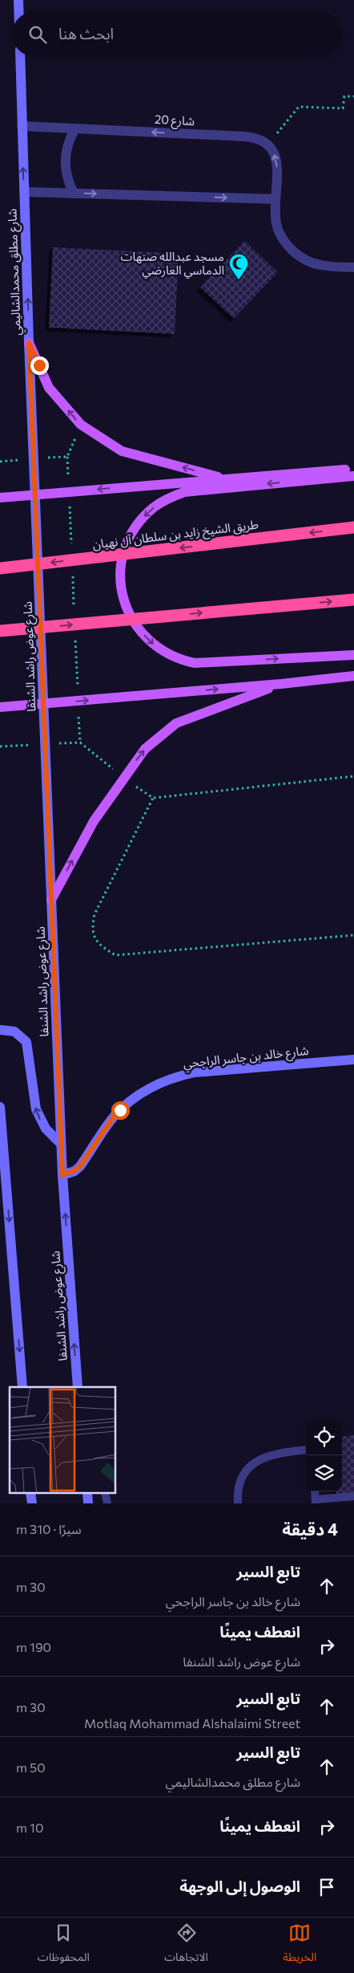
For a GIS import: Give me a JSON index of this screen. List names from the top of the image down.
{
  "streets": {
    "highway": ["طريق الشيخ زايد بن سلطان آل نهيان"],
    "main road": ["شارع مطلق محمدالشاليمي", "شارع عوض راشد الشنفا", "شارع خالد بن جاسر الراجحي"],
    "street": ["شارع 20"]
  },
  "crossings": [
    ["شارع 20", "شارع مطلق محمدالشاليمي"],
    ["شارع مطلق محمدالشاليمي", "شارع عوض راشد الشنفا"],
    ["شارع عوض راشد الشنفا", "شارع خالد بن جاسر الراجحي"]
  ],
  "one_way": ["شارع مطلق محمدالشاليمي"],
  "places": {
    "mosque": ["مسجد عبدالله صنهات الدماسي العارضي"]
  },
  "page": {
    "search": "ابحث هنا",
    "heading": ["4 دقيقة", "سيرًا · 310 m"],
    "list": [
      ["تابع السير", "شارع خالد بن جاسر الراجحي", "30 m"],
      ["انعطف يمينًا", "شارع عوض راشد الشنفا", "190 m"],
      ["تابع السير", "Motlaq Mohammad Alshalaimi Street", "30 m"],
      ["تابع السير", "شارع مطلق محمدالشاليمي", "50 m"],
      ["انعطف يمينًا", "10 m"],
      "الوصول إلى الوجهة"
    ],
    "nav": ["الخريطة", "الاتجاهات", "المحفوظات"]
  }
}
